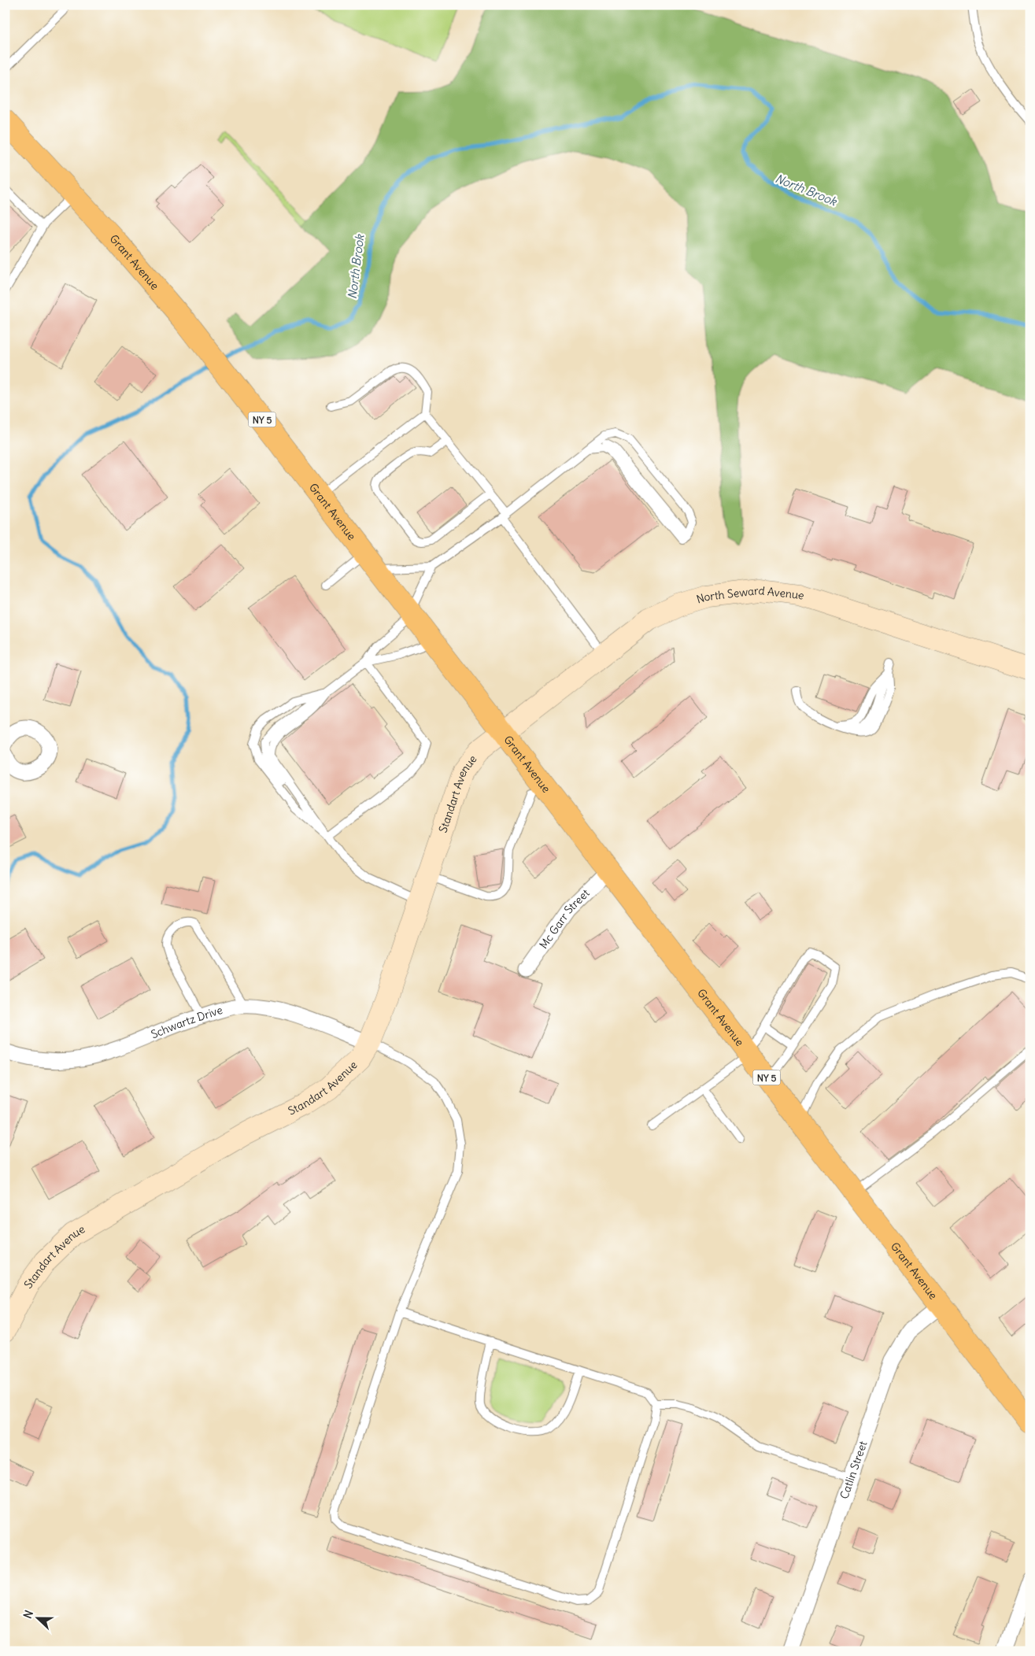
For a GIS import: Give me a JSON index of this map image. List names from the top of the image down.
{
  "streets": {
    "highway": ["Grant Avenue", "NY 5"],
    "street": [
      "North Seward Avenue",
      "Standart Avenue",
      "Mc Garr Street",
      "Schwartz Drive",
      "Catlin Street"
    ]
  },
  "crossings": [
    ["Grant Avenue", "North Seward Avenue"],
    ["Grant Avenue", "Standart Avenue"],
    ["Grant Avenue", "Mc Garr Street"],
    ["Grant Avenue", "Catlin Street"],
    ["North Seward Avenue", "Standart Avenue"],
    ["Standart Avenue", "Schwartz Drive"]
  ],
  "water": ["North Brook"],
  "north": "left"
}
